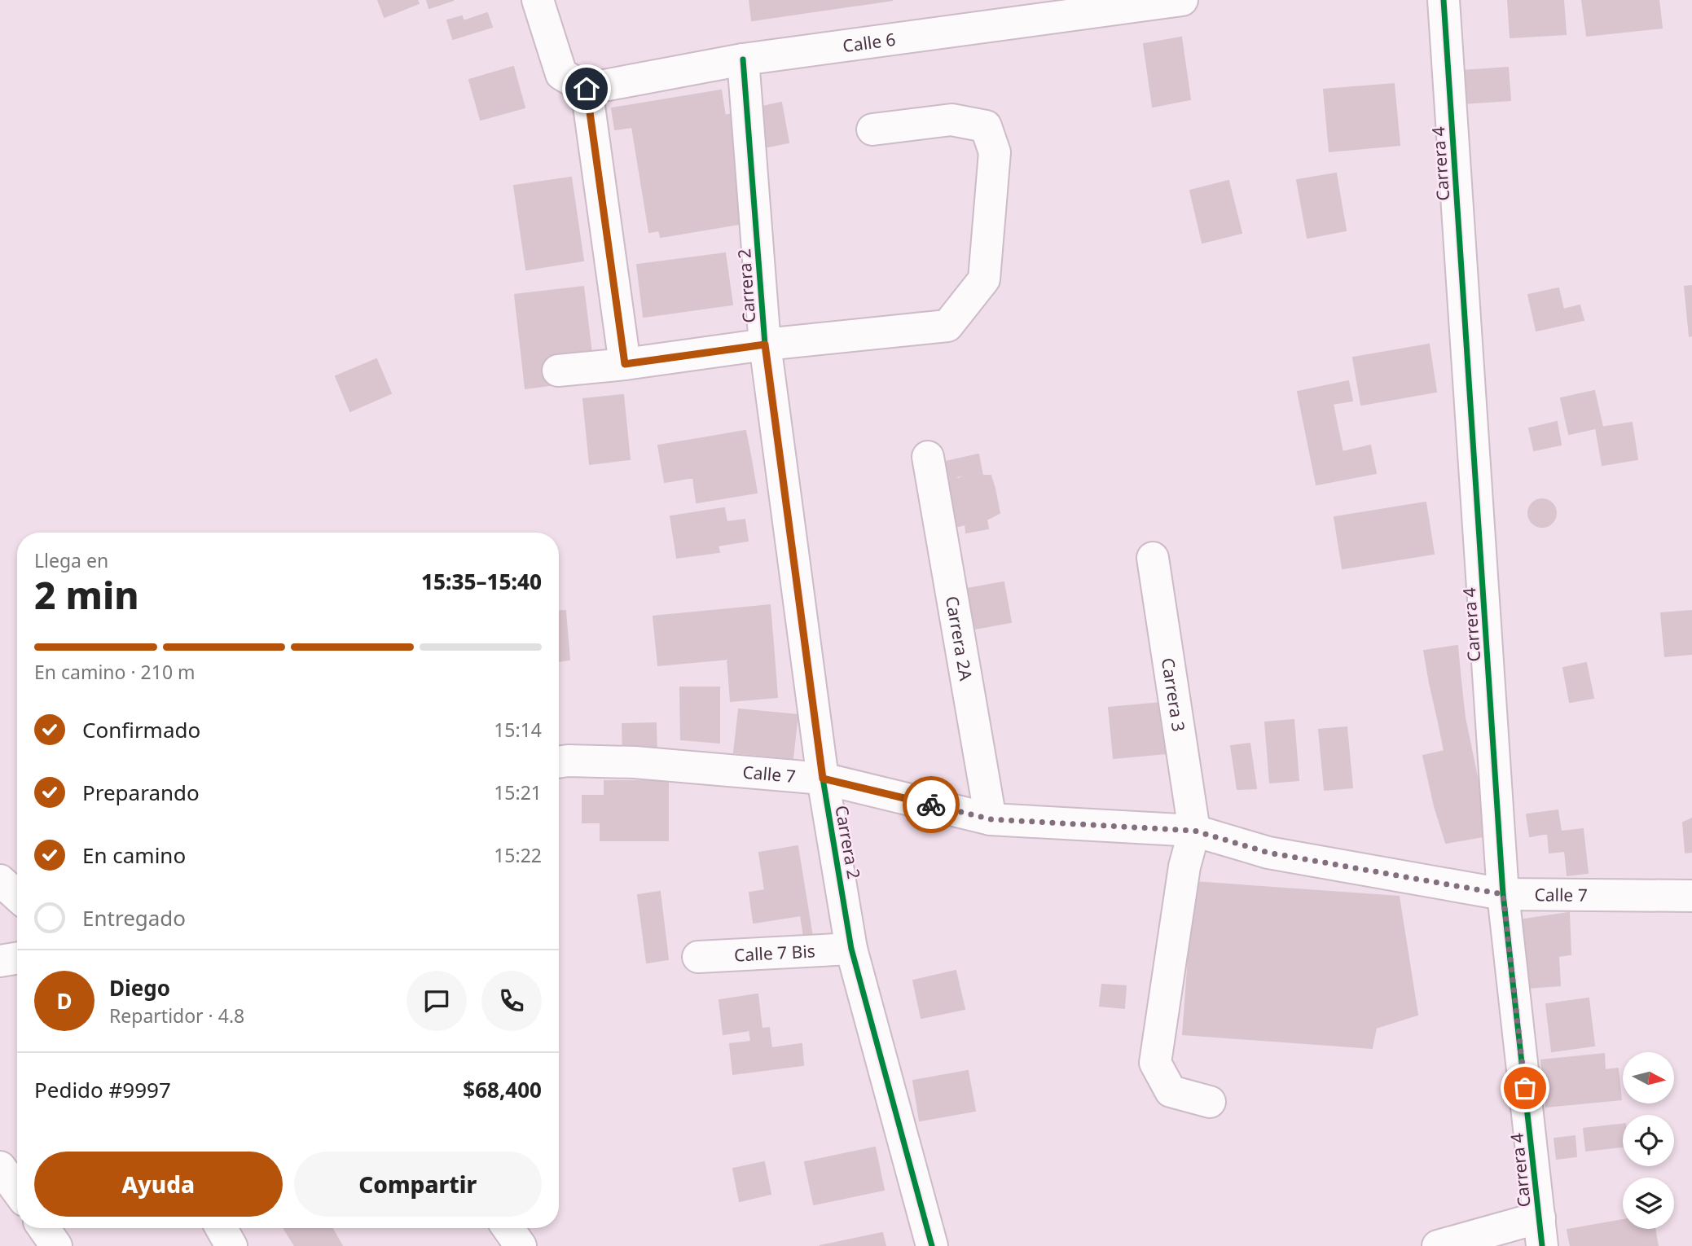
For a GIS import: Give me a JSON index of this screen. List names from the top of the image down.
{
  "streets": {
    "street": [
      "Calle 6",
      "Carrera 4",
      "Carrera 2",
      "Carrera 2A",
      "Carrera 3",
      "Calle 7",
      "Calle 7 Bis"
    ]
  },
  "crossings": [
    ["Calle 6", "Carrera 2"],
    ["Carrera 4", "Calle 7"],
    ["Carrera 2", "Calle 7"],
    ["Carrera 2", "Calle 7 Bis"],
    ["Carrera 2A", "Calle 7"],
    ["Carrera 3", "Calle 7"]
  ],
  "north": "right",
  "page": {
    "heading": ["2 min", "Llega en", "15:35–15:40"],
    "panel": [
      "Diego",
      "Repartidor · 4.8",
      "Pedido #9997",
      "$68,400"
    ],
    "bar": "En camino · 210 m",
    "list": [
      ["Confirmado", "15:14"],
      ["Preparando", "15:21"],
      ["En camino", "15:22"],
      "Entregado"
    ],
    "round": "D",
    "buttons": ["Ayuda", "Compartir"]
  }
}
